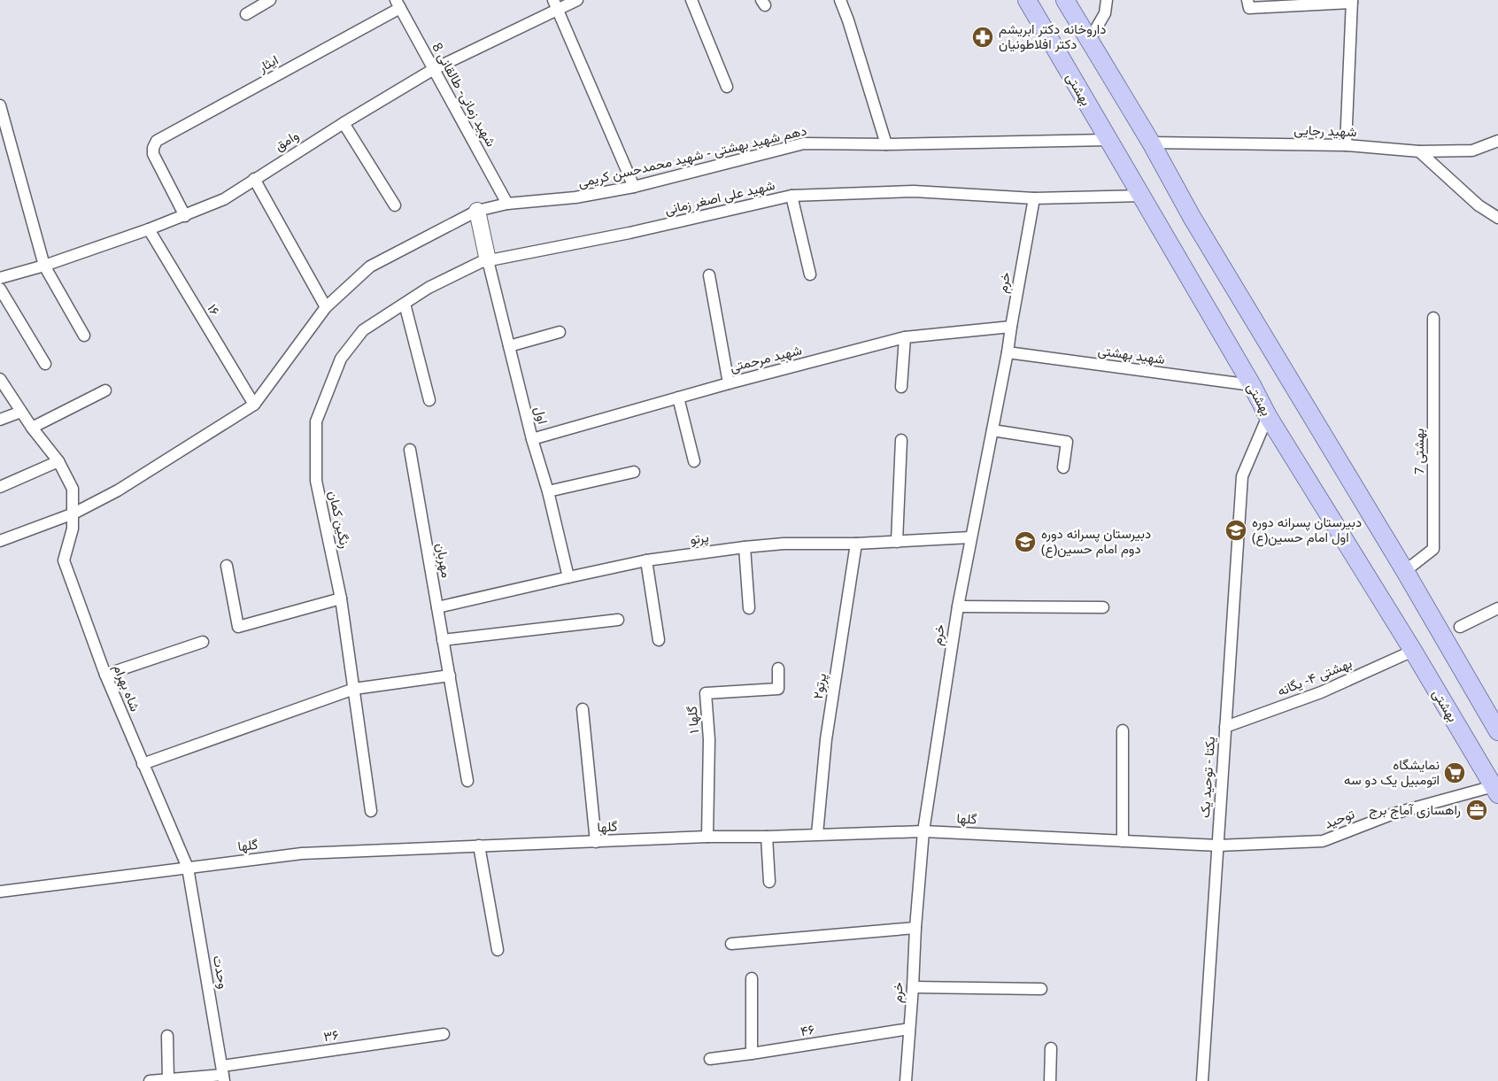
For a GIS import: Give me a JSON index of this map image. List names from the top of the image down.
{
  "streets": {
    "main road": ["بهشتی"],
    "street": [
      "ایثار",
      "شهید زمانی- طالقانی 8",
      "شهید رجایی",
      "وامق",
      "دهم شهید بهشتی - شهید محمدحسن کریمی",
      "شهید علی اصغر زمانی",
      "خرم",
      "۱۶",
      "شهید بهشتی",
      "شهید مرحمتی",
      "اول",
      "بهشتی 7",
      "رنگین کمان",
      "پرتو",
      "مهربان",
      "بهشتی ۴- یگانه",
      "پرتو۲",
      "شاه بهرام",
      "گلها ۱",
      "یکتا - توحید یک",
      "گلها",
      "توحید",
      "وحدت",
      "۴۶",
      "۳۶"
    ]
  },
  "crossings": [
    ["ایثار", "شهید زمانی- طالقانی 8"],
    ["ایثار", "وامق"],
    ["بهشتی", "دهم شهید بهشتی - شهید محمدحسن کریمی"],
    ["بهشتی", "شهید علی اصغر زمانی"],
    ["بهشتی", "شهید بهشتی"],
    ["بهشتی", "بهشتی ۴- یگانه"],
    ["بهشتی", "یکتا - توحید یک"],
    ["بهشتی", "توحید"],
    ["شهید زمانی- طالقانی 8", "وامق"],
    ["شهید زمانی- طالقانی 8", "دهم شهید بهشتی - شهید محمدحسن کریمی"],
    ["وامق", "۱۶"],
    ["دهم شهید بهشتی - شهید محمدحسن کریمی", "۱۶"],
    ["دهم شهید بهشتی - شهید محمدحسن کریمی", "شاه بهرام"],
    ["شهید علی اصغر زمانی", "خرم"],
    ["شهید علی اصغر زمانی", "اول"],
    ["شهید علی اصغر زمانی", "رنگین کمان"],
    ["خرم", "شهید بهشتی"],
    ["خرم", "شهید مرحمتی"],
    ["خرم", "پرتو"],
    ["خرم", "گلها"],
    ["خرم", "۴۶"],
    ["شهید مرحمتی", "اول"],
    ["اول", "پرتو"],
    ["پرتو", "مهربان"],
    ["پرتو", "پرتو۲"],
    ["بهشتی ۴- یگانه", "یکتا - توحید یک"],
    ["پرتو۲", "گلها"],
    ["شاه بهرام", "گلها"],
    ["شاه بهرام", "وحدت"],
    ["گلها ۱", "گلها"],
    ["یکتا - توحید یک", "گلها"],
    ["یکتا - توحید یک", "توحید"],
    ["گلها", "توحید"],
    ["گلها", "وحدت"],
    ["وحدت", "۳۶"]
  ],
  "places": {
    "pharmacy": ["داروخانه دکتر ابریشم دکتر افلاطونیان"],
    "school or university": ["دبیرستان پسرانه دوره اول امام حسین(ع)", "دبیرستان پسرانه دوره دوم امام حسین(ع)"],
    "supermarket": ["نمایشگاه اتومبیل یک دو سه"],
    "office": ["راهسازی آماج برج"]
  }
}
